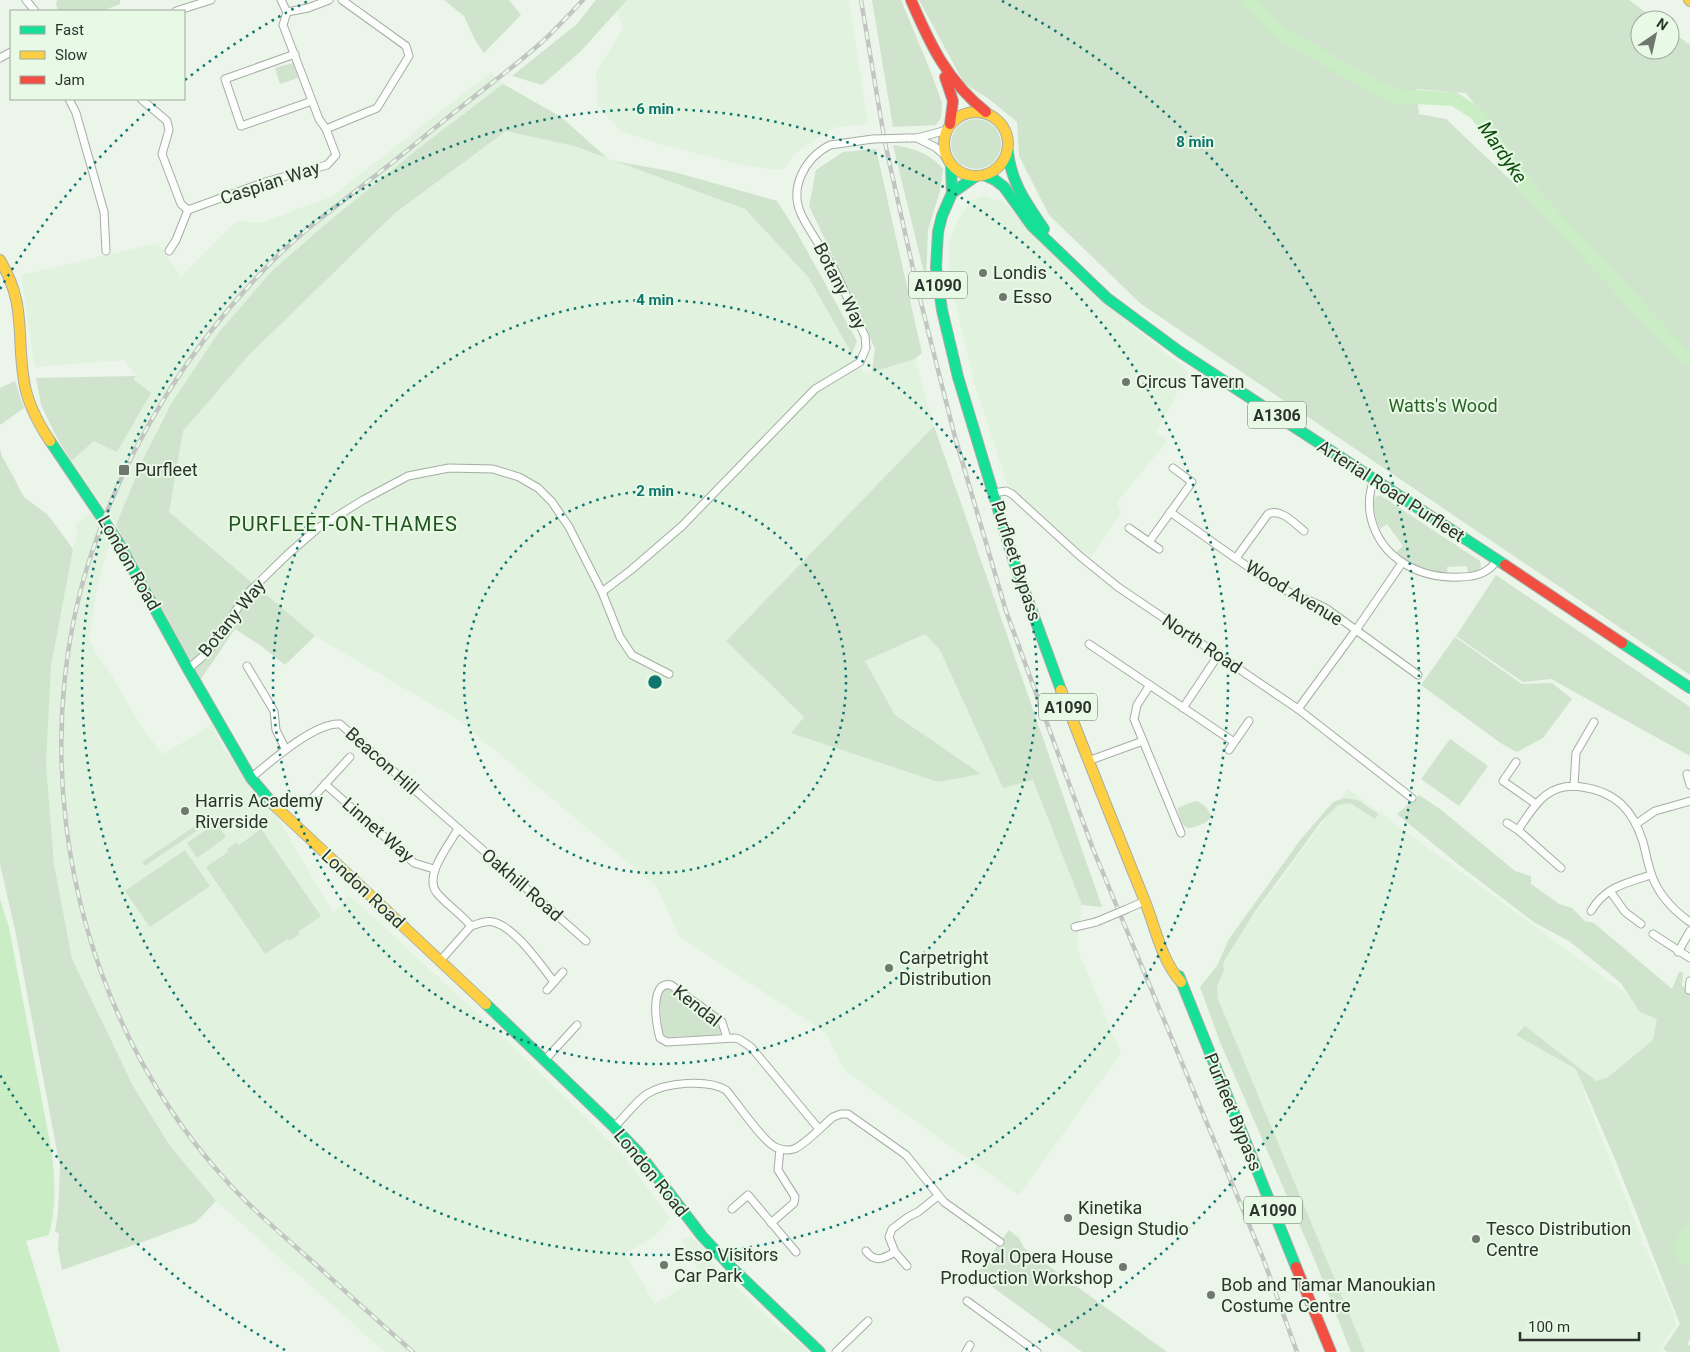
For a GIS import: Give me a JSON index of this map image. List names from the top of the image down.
{
  "streets": {
    "main road": [
      "A1090",
      "A1306",
      "Arterial Road Purfleet",
      "Purfleet Bypass",
      "London Road"
    ],
    "street": [
      "Caspian Way",
      "Botany Way",
      "Wood Avenue",
      "North Road",
      "Beacon Hill",
      "Linnet Way",
      "Oakhill Road",
      "Kendal"
    ]
  },
  "crossings": [
    ["Botany Way", "Arterial Road Purfleet"],
    ["Botany Way", "Purfleet Bypass"],
    ["Botany Way", "London Road"],
    ["Arterial Road Purfleet", "Purfleet Bypass"],
    ["Purfleet Bypass", "North Road"],
    ["London Road", "Beacon Hill"],
    ["Beacon Hill", "Linnet Way"],
    ["Beacon Hill", "Oakhill Road"],
    ["Linnet Way", "Oakhill Road"]
  ],
  "districts": ["PURFLEET-ON-THAMES"],
  "water": ["Mardyke"],
  "parks": ["Watts's Wood"],
  "places": {
    "other": [
      "Londis",
      "Esso",
      "Circus Tavern",
      "Harris Academy Riverside",
      "Carpetright Distribution",
      "Kinetika Design Studio",
      "Tesco Distribution Centre",
      "Esso Visitors Car Park",
      "Royal Opera House Production Workshop",
      "Bob and Tamar Manoukian Costume Centre"
    ],
    "transit": ["Purfleet"]
  },
  "legend": ["Fast", "Slow", "Jam"],
  "scale_bar": "100 m",
  "north": "top right",
  "rings": [
    "6 min",
    "8 min",
    "4 min",
    "2 min"
  ]
}
